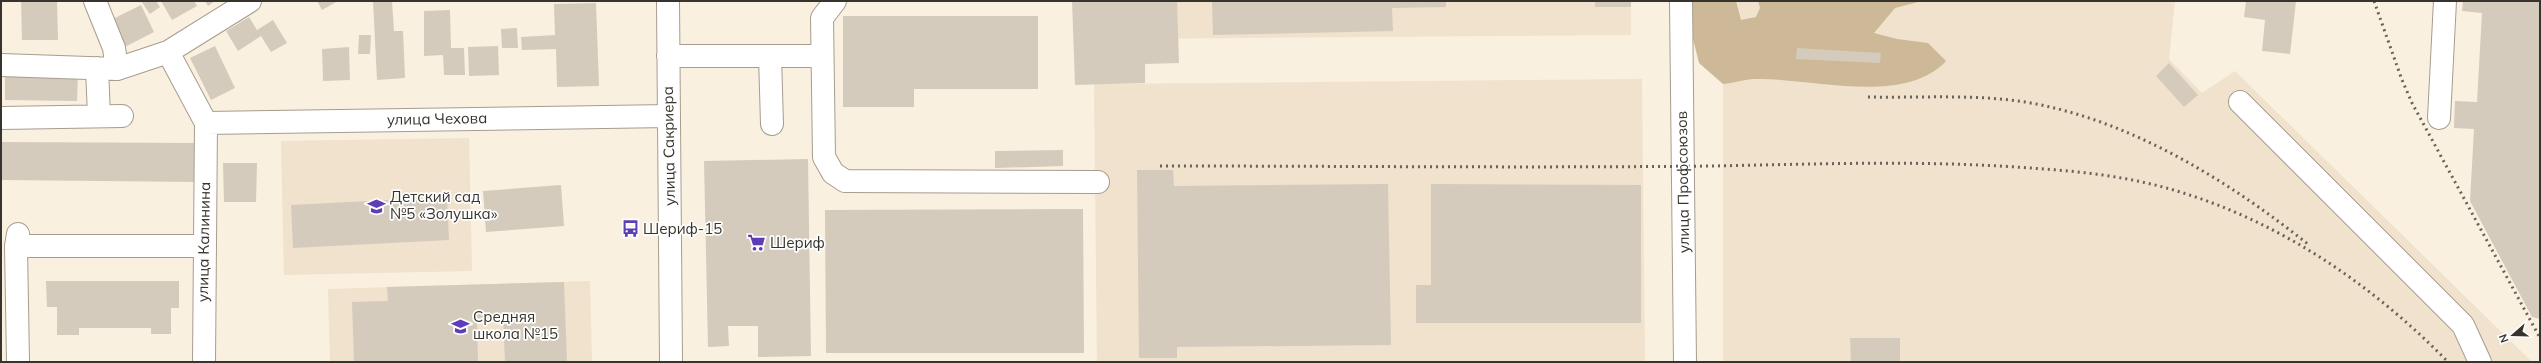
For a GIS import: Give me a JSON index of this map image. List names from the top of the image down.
{
  "streets": {
    "street": [
      "улица Чехова",
      "улица Сакриера",
      "улица Профсоюзов",
      "улица Калинина"
    ]
  },
  "crossings": [
    ["улица Чехова", "улица Сакриера"],
    ["улица Чехова", "улица Калинина"]
  ],
  "places": {
    "school or university": ["Детский сад №5 «Золушка»", "Средняя школа №15"],
    "bus stop": ["Шериф-15"],
    "supermarket": ["Шериф"]
  },
  "north": "left"
}
